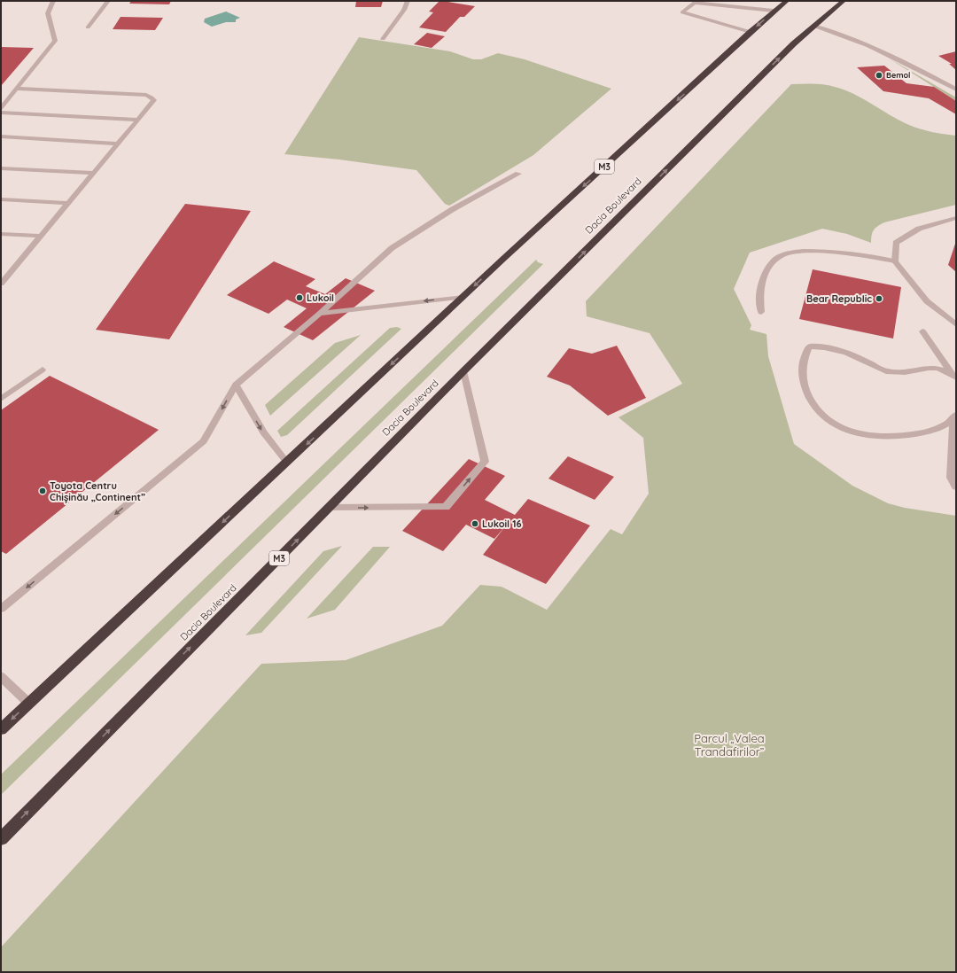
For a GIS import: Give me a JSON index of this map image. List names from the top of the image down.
{
  "streets": {
    "highway": ["M3", "Dacia Boulevard"]
  },
  "parks": ["Parcul „Valea Trandafirilor”"],
  "places": [
    "Bemol",
    "Lukoil",
    "Bear Republic",
    "Toyota Centru Chișinău „Continent”",
    "Lukoil 16"
  ]
}
